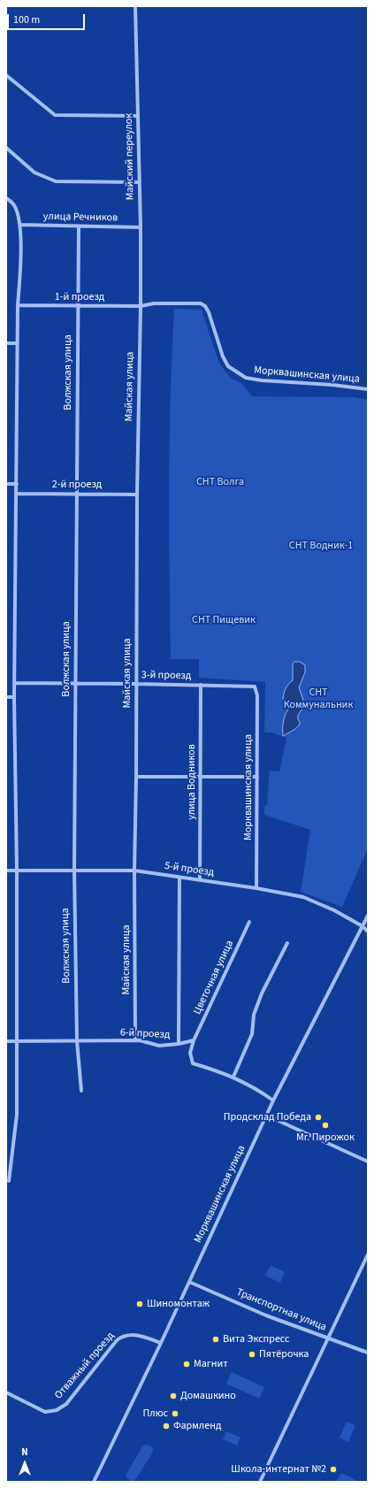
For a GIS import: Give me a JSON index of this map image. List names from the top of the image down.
{
  "streets": {
    "street": [
      "Майский переулок",
      "улица Речников",
      "1-й проезд",
      "Волжская улица",
      "Морквашинская улица",
      "Майская улица",
      "2-й проезд",
      "3-й проезд",
      "улица Водников",
      "5-й проезд",
      "Цветочная улица",
      "6-й проезд",
      "Транспортная улица",
      "Отважный проезд"
    ]
  },
  "crossings": [
    ["Майский переулок", "улица Речников"],
    ["Майский переулок", "1-й проезд"],
    ["Майский переулок", "Морквашинская улица"],
    ["Майский переулок", "Майская улица"],
    ["улица Речников", "Волжская улица"],
    ["1-й проезд", "Волжская улица"],
    ["1-й проезд", "Морквашинская улица"],
    ["1-й проезд", "Майская улица"],
    ["Волжская улица", "2-й проезд"],
    ["Волжская улица", "3-й проезд"],
    ["Волжская улица", "5-й проезд"],
    ["Волжская улица", "6-й проезд"],
    ["Морквашинская улица", "Майская улица"],
    ["Морквашинская улица", "3-й проезд"],
    ["Морквашинская улица", "5-й проезд"],
    ["Морквашинская улица", "Транспортная улица"],
    ["Морквашинская улица", "Отважный проезд"],
    ["Майская улица", "2-й проезд"],
    ["Майская улица", "3-й проезд"],
    ["Майская улица", "5-й проезд"],
    ["Майская улица", "6-й проезд"],
    ["3-й проезд", "улица Водников"],
    ["улица Водников", "5-й проезд"],
    ["Цветочная улица", "6-й проезд"]
  ],
  "parks": [
    "СНТ Волга",
    "СНТ Водник-1",
    "СНТ Пищевик",
    "СНТ Коммунальник"
  ],
  "places": [
    "Продсклад Победа",
    "Mr. Пирожок",
    "Шиномонтаж",
    "Вита Экспресс",
    "Пятёрочка",
    "Магнит",
    "Домашкино",
    "Плюс",
    "Фармленд",
    "Школа-интернат №2"
  ],
  "scale_bar": "100 m",
  "north": "top"
}
